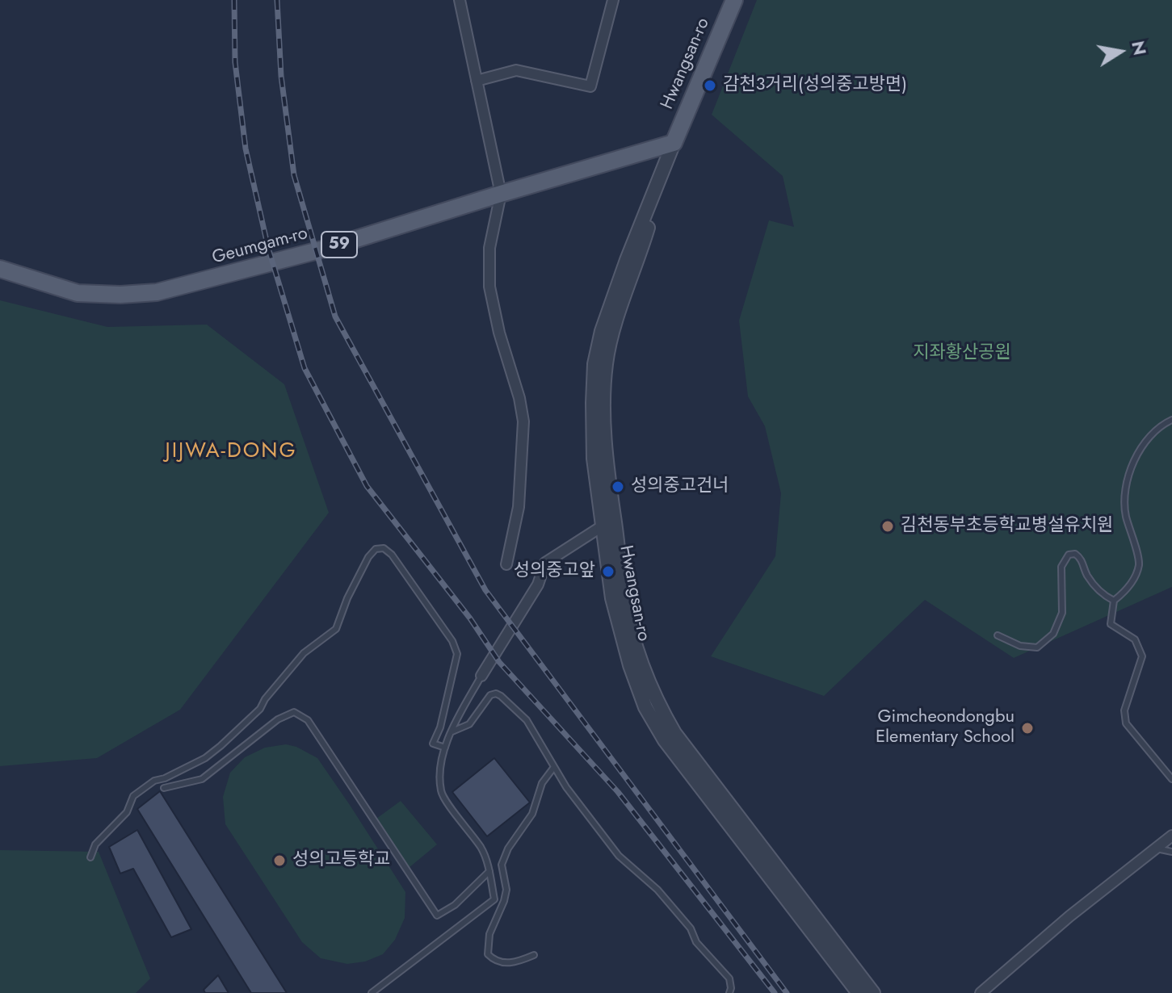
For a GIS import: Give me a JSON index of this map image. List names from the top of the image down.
{
  "streets": {
    "main road": ["Hwangsan-ro", "59", "Geumgam-ro"]
  },
  "crossings": [
    ["Hwangsan-ro", "Geumgam-ro"]
  ],
  "districts": ["JIJWA-DONG"],
  "parks": ["지좌황산공원"],
  "places": [
    "감천3거리(성의중고방면)",
    "성의중고건너",
    "김천동부초등학교병설유치원",
    "성의중고앞",
    "Gimcheondongbu Elementary School",
    "성의고등학교"
  ],
  "north": "right"
}
